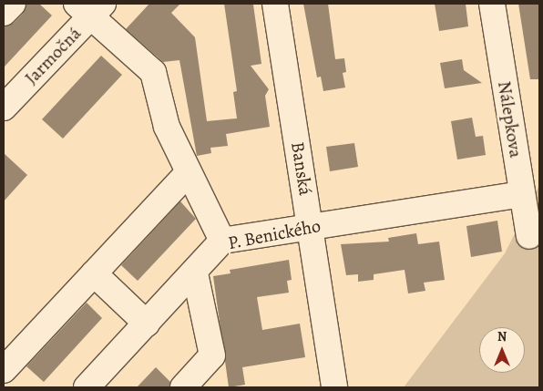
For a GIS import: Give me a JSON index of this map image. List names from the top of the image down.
{
  "streets": {
    "street": [
      "Jarmočná",
      "Nálepkova",
      "Banská",
      "P. Benického"
    ]
  },
  "crossings": [
    ["Nálepkova", "P. Benického"],
    ["Banská", "P. Benického"]
  ],
  "north": "top"
}
